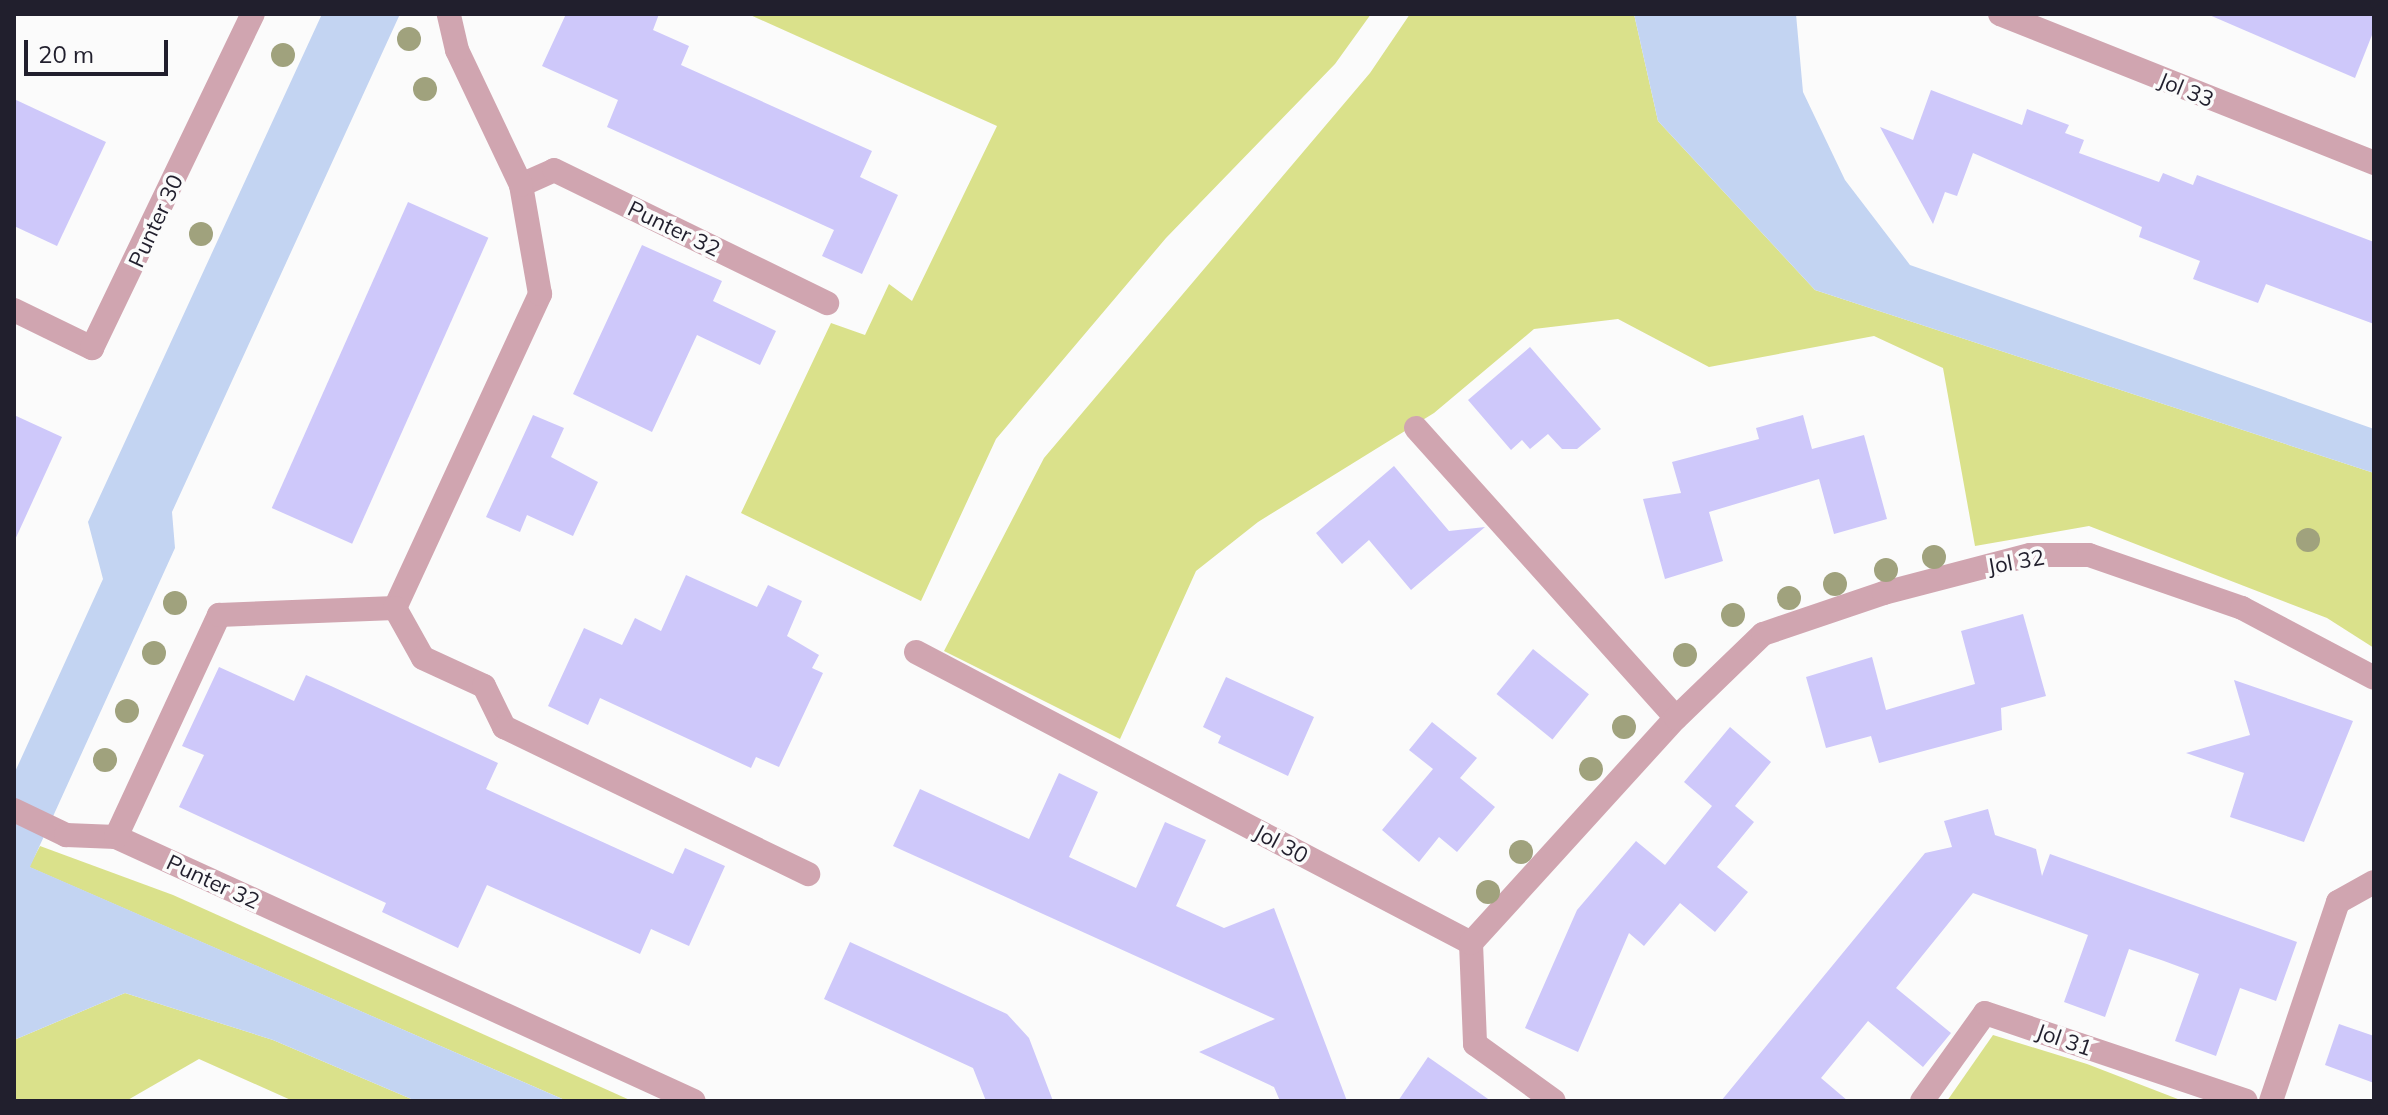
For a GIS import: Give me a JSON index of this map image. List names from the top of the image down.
{
  "streets": {
    "street": [
      "Jol 33",
      "Punter 30",
      "Punter 32",
      "Jol 32",
      "Jol 30",
      "Jol 31"
    ]
  },
  "crossings": [
    ["Jol 32", "Jol 30"]
  ],
  "scale_bar": "20 m"
}
